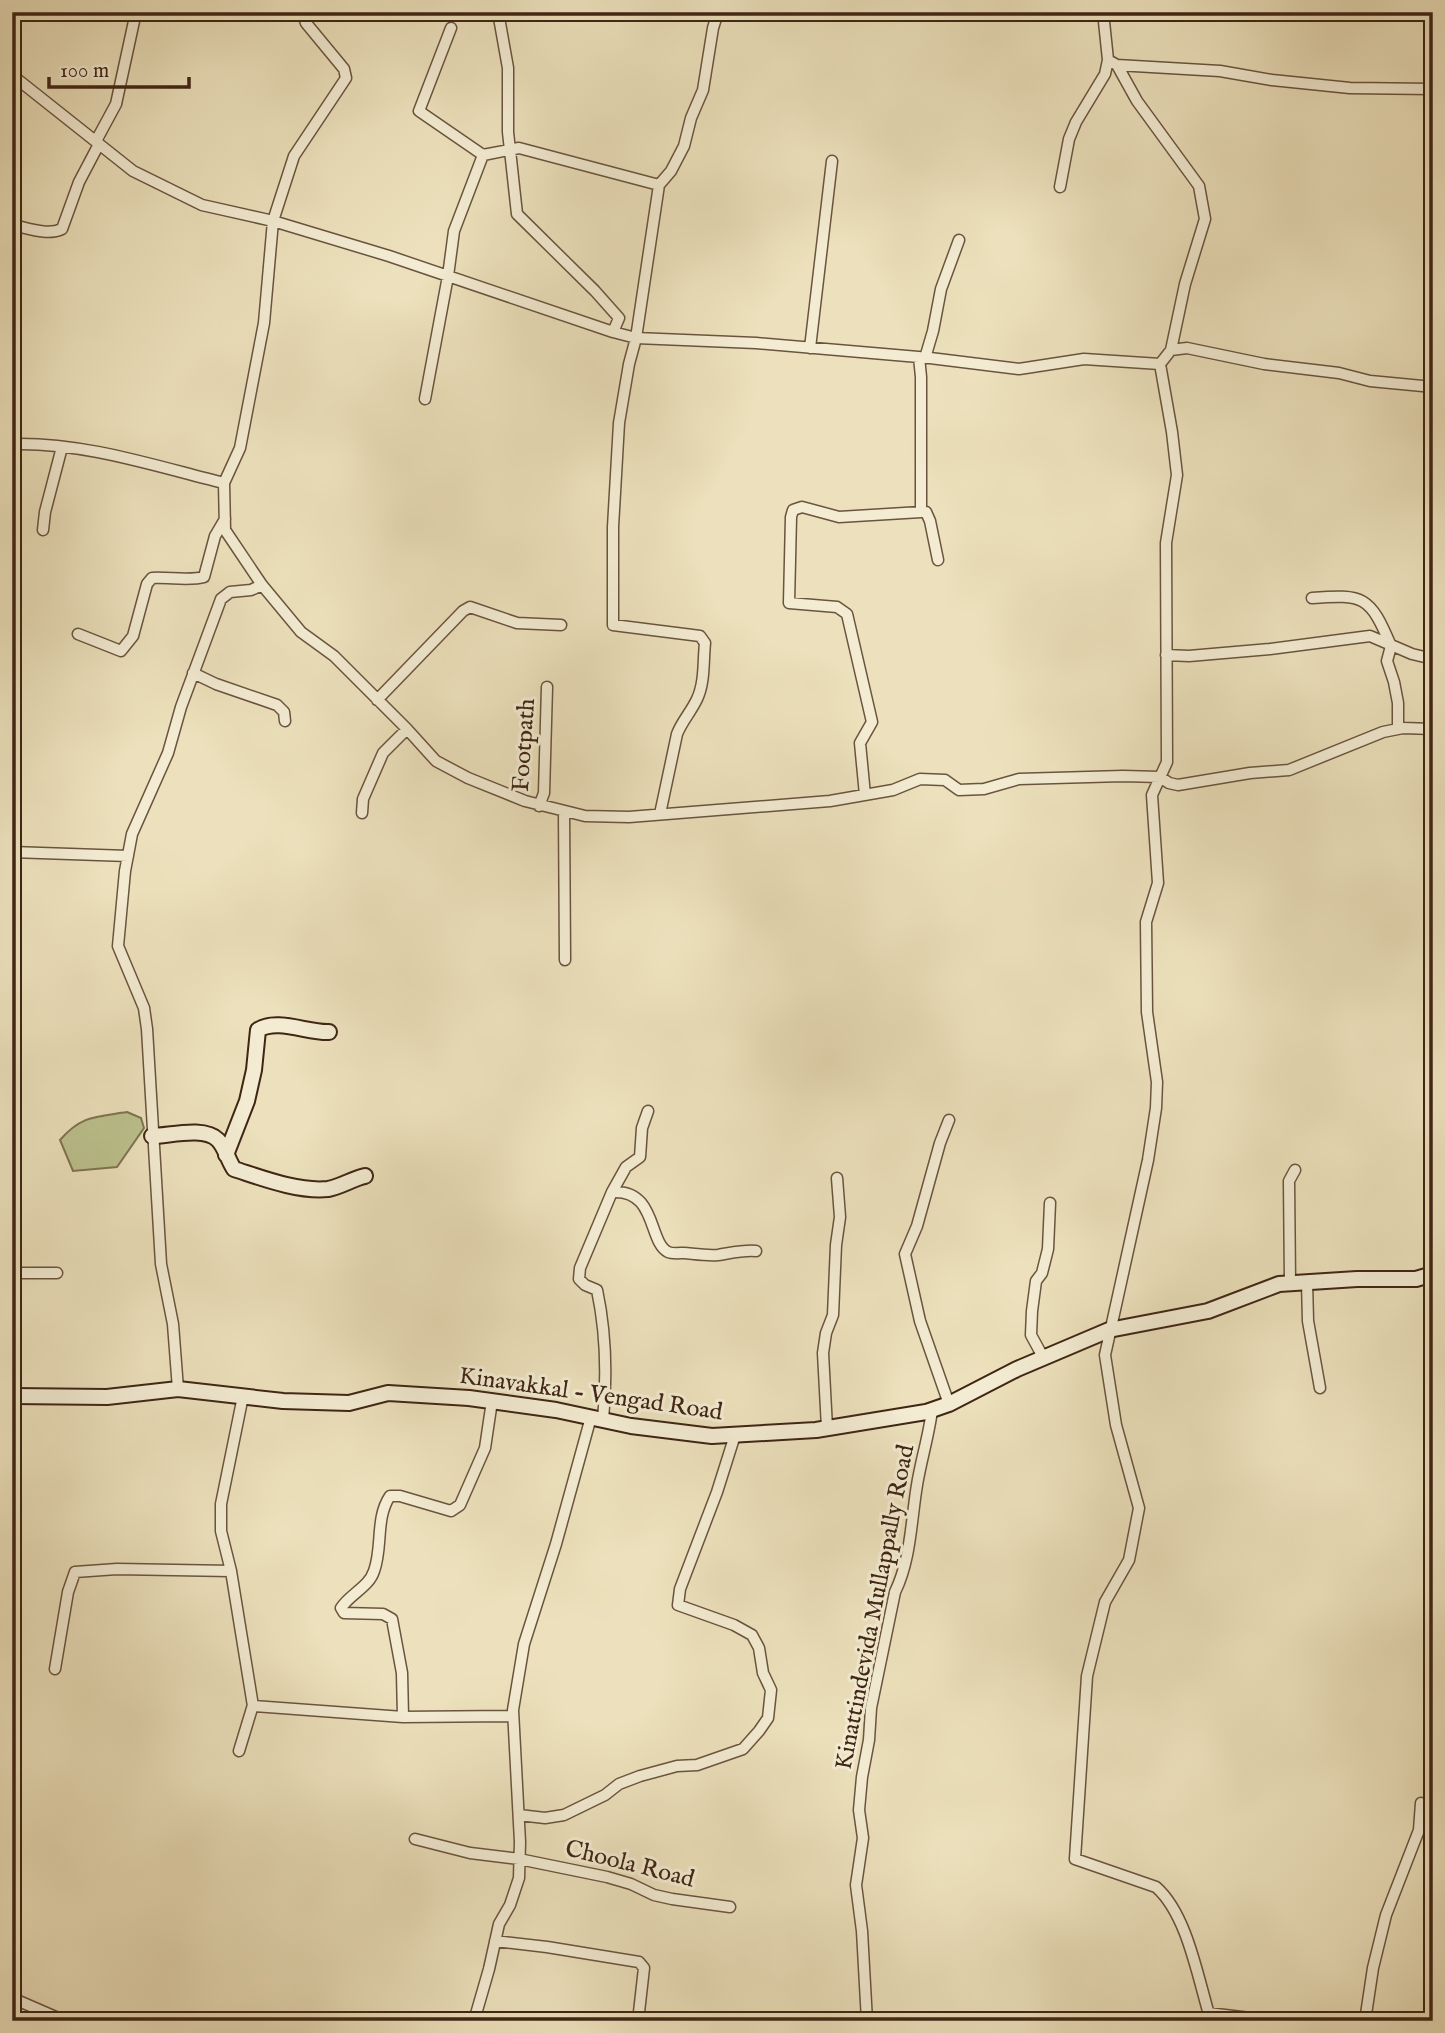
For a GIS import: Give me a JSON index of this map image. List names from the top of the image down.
{
  "streets": {
    "main road": ["Kinavakkal - Vengad Road"],
    "street": ["Footpath", "Kinattindevida Mullappally Road", "Choola Road"]
  },
  "crossings": [
    ["Kinavakkal - Vengad Road", "Kinattindevida Mullappally Road"]
  ],
  "scale_bar": "100 m"
}
